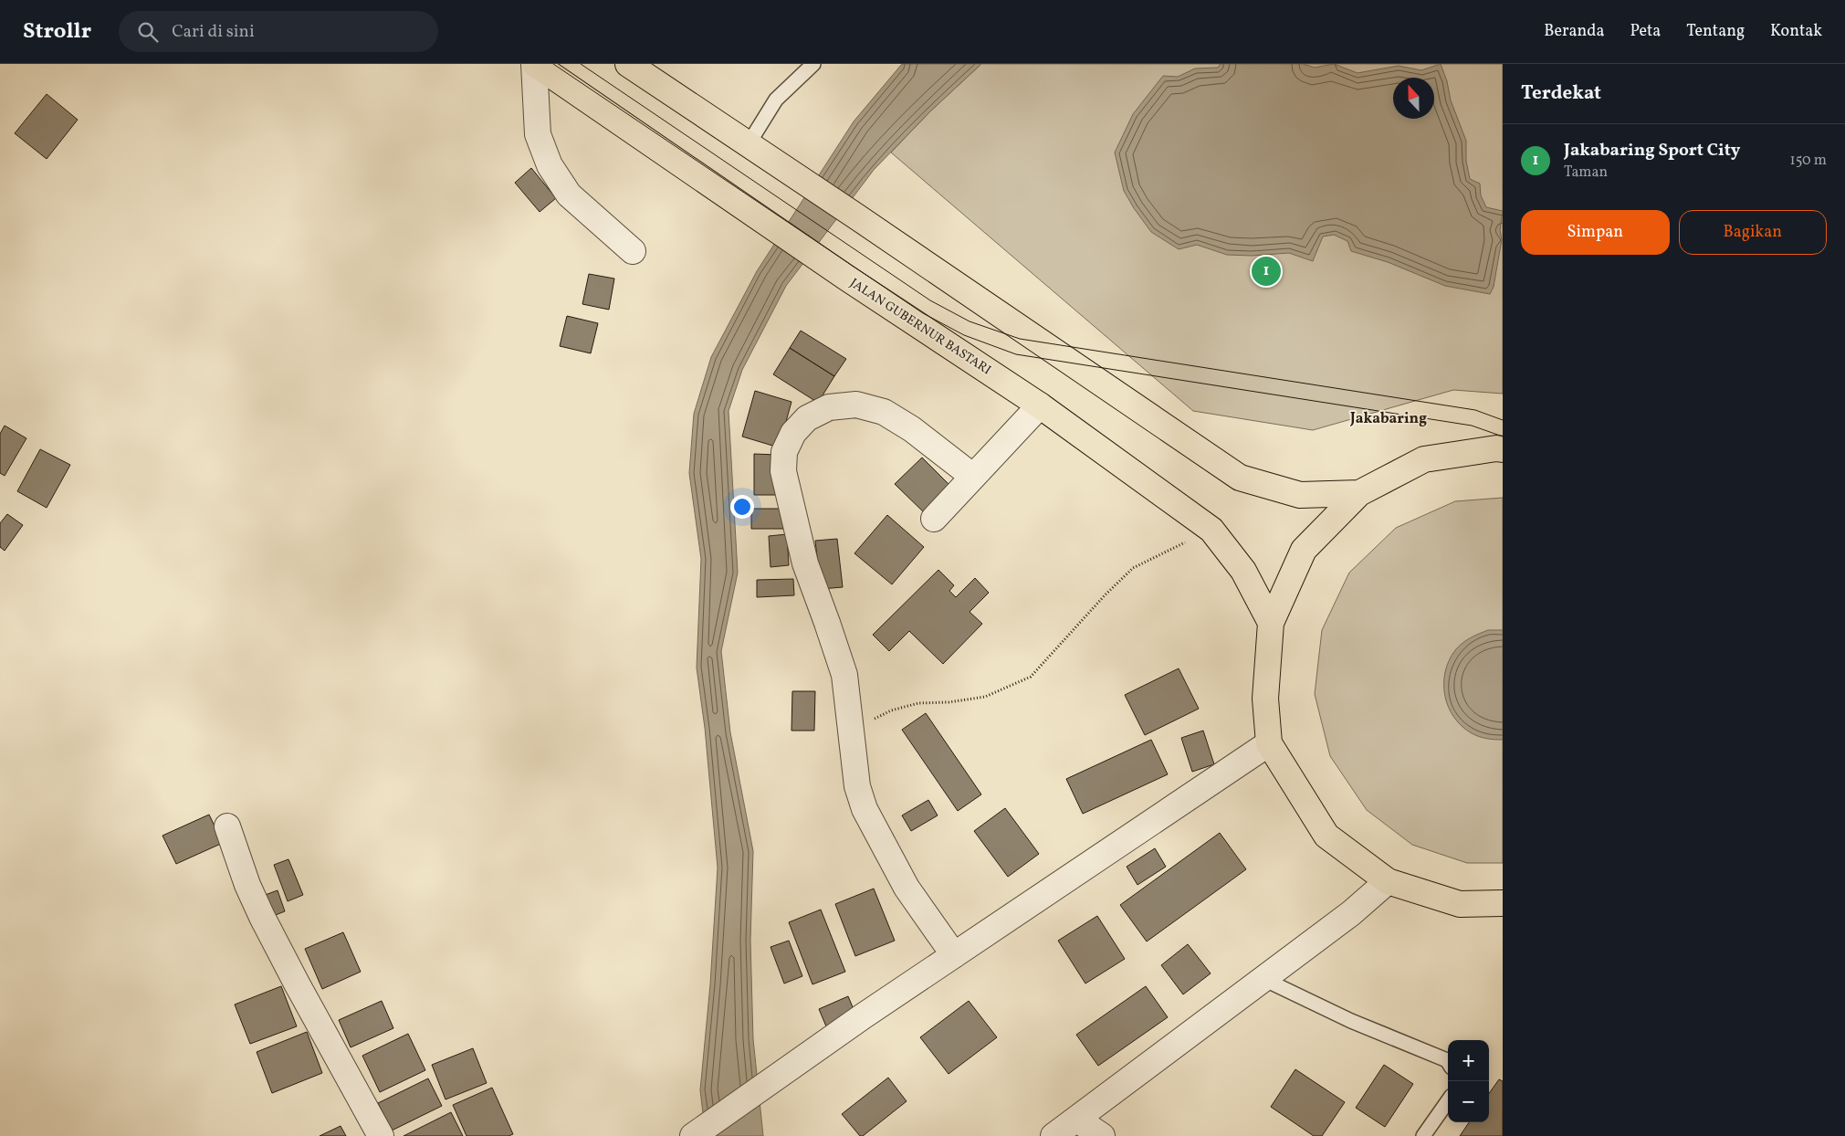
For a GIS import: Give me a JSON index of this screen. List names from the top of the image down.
{
  "streets": {
    "highway": ["JALAN GUBERNUR BASTARI"]
  },
  "districts": ["Jakabaring"],
  "north": "top",
  "page": {
    "header": "Strollr",
    "search": "Cari di sini",
    "nav": [
      "Beranda",
      "Peta",
      "Tentang",
      "Kontak"
    ],
    "heading": "Terdekat",
    "list": [
      {
        "mark": "1",
        "name": "Jakabaring Sport City",
        "note": "Taman",
        "value": "150 m"
      }
    ],
    "buttons": ["Simpan", "Bagikan"],
    "pins": "1",
    "map_buttons": ["+", "−"]
  }
}
